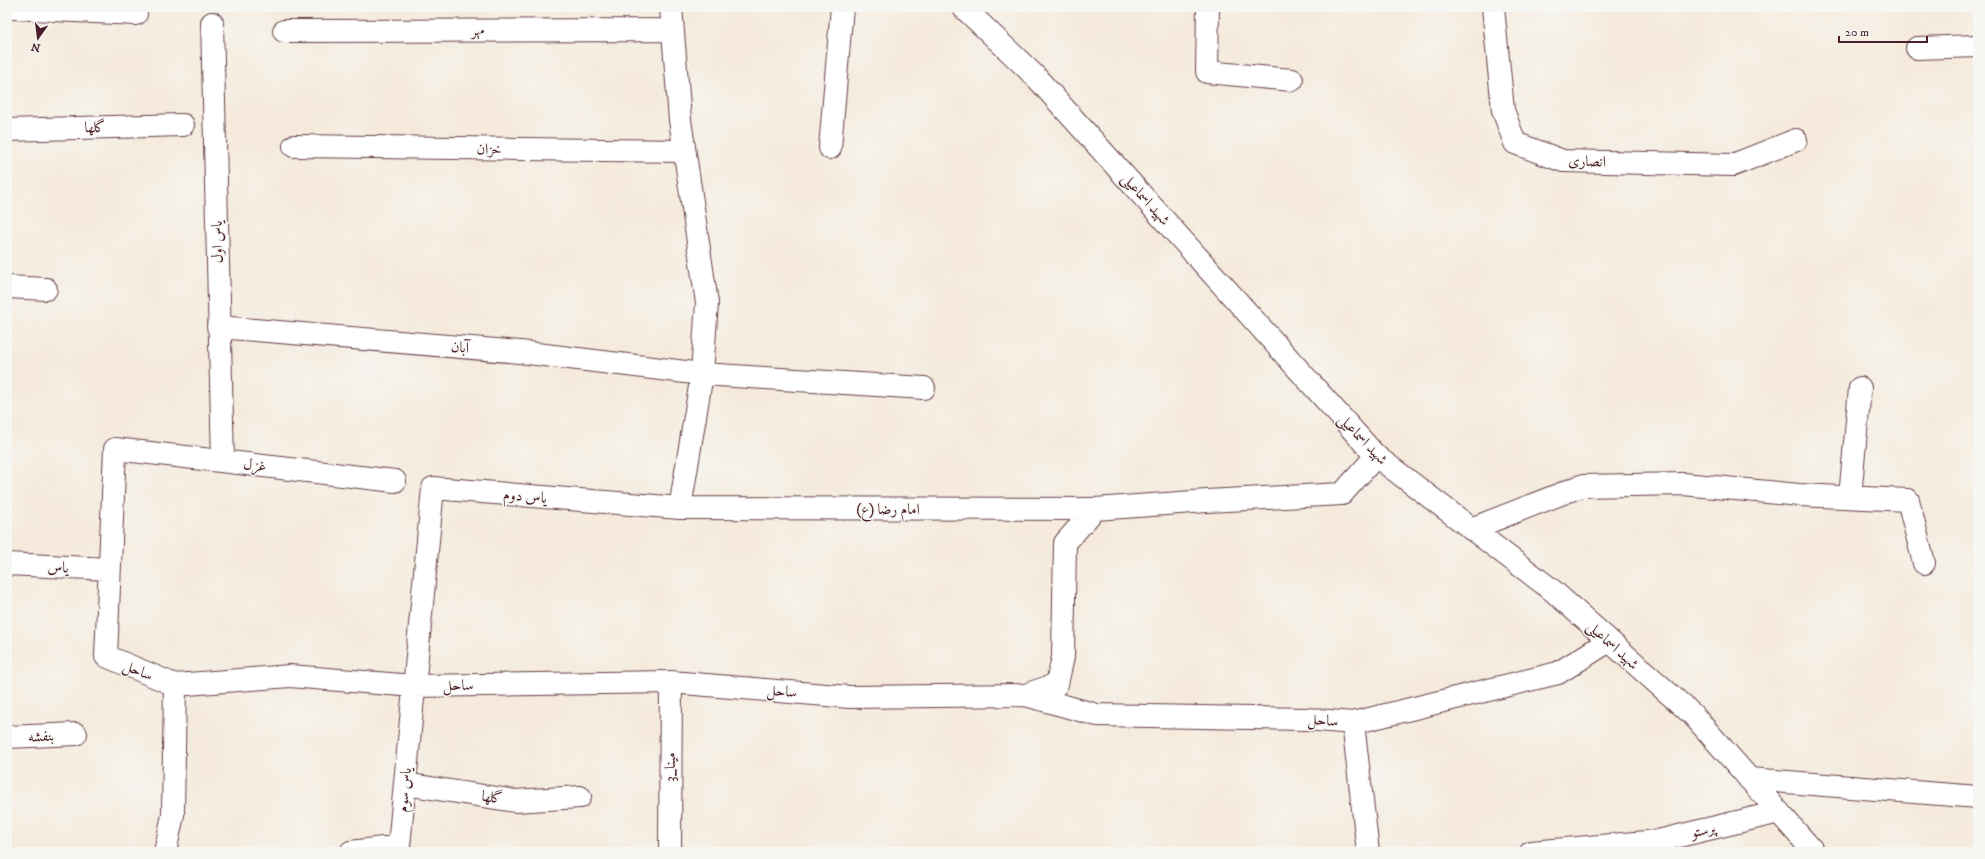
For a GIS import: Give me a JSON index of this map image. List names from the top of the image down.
{
  "streets": {
    "street": [
      "مهر",
      "گلها",
      "خزان",
      "انصاری",
      "شهید اسماعیلی",
      "یاس اول",
      "آبان",
      "غزل",
      "یاس دوم",
      "امام رضا (ع)",
      "یاس",
      "ساحل",
      "بنفشه",
      "مینا_3",
      "یاس سوم",
      "پرستو"
    ]
  },
  "crossings": [
    ["گلها", "یاس سوم"],
    ["شهید اسماعیلی", "ساحل"],
    ["شهید اسماعیلی", "پرستو"],
    ["یاس اول", "آبان"],
    ["یاس اول", "غزل"],
    ["غزل", "ساحل"],
    ["یاس دوم", "امام رضا (ع)"],
    ["یاس دوم", "ساحل"],
    ["یاس دوم", "یاس سوم"],
    ["امام رضا (ع)", "ساحل"],
    ["یاس", "ساحل"],
    ["ساحل", "مینا_3"],
    ["ساحل", "یاس سوم"]
  ],
  "scale_bar": "20 m",
  "north": "bottom"
}
